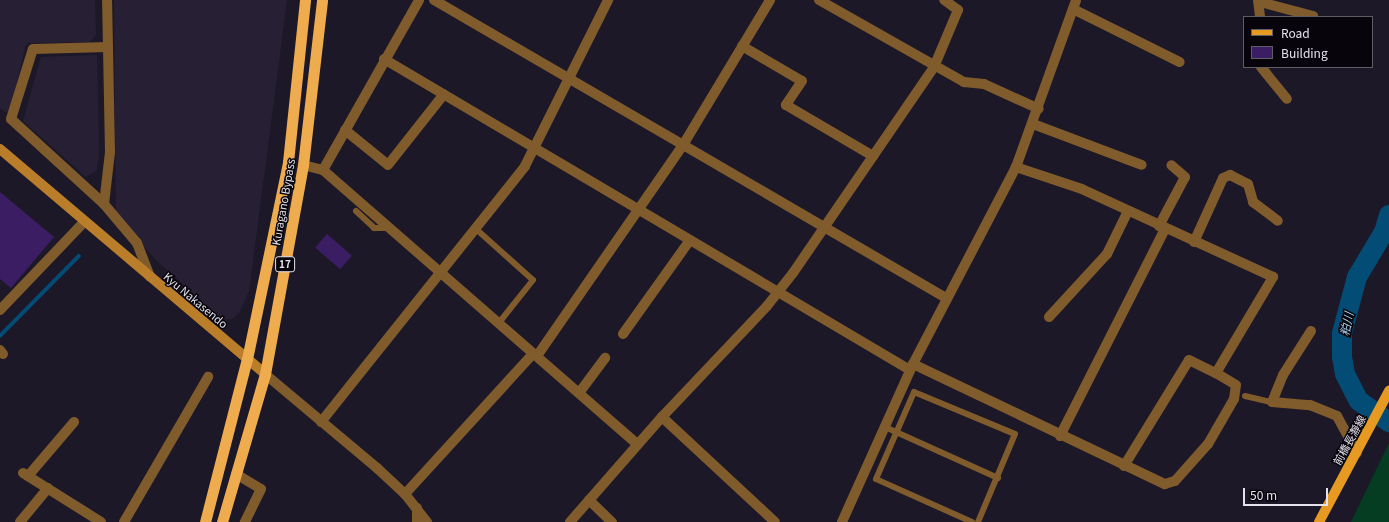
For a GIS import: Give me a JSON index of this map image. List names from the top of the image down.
{
  "streets": {
    "highway": ["Kuragano Bypass", "17"],
    "main road": ["Kyu Nakasendo", "前橋長瀞線"]
  },
  "crossings": [
    ["Kuragano Bypass", "Kyu Nakasendo"]
  ],
  "water": ["粕川"],
  "legend": ["Road", "Building"],
  "scale_bar": "50 m"
}
